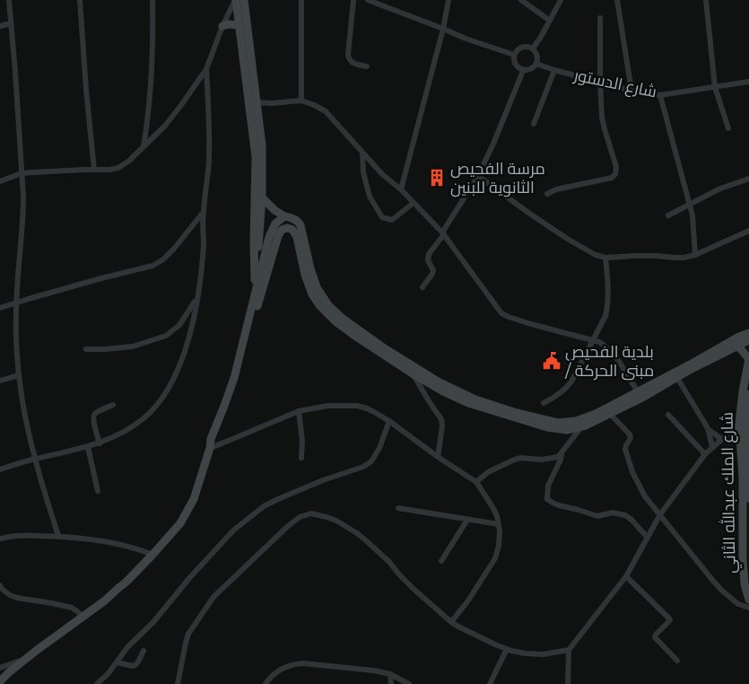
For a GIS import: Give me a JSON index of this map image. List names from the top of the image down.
{
  "streets": {
    "street": ["شارع الدستور", "شارع الملك عبدالله الثاني"]
  },
  "places": {
    "building": ["مرسة الفحيص الثانوية للبنين"],
    "public building": ["بلدية الفحيص / مبنى الحركة"]
  }
}
